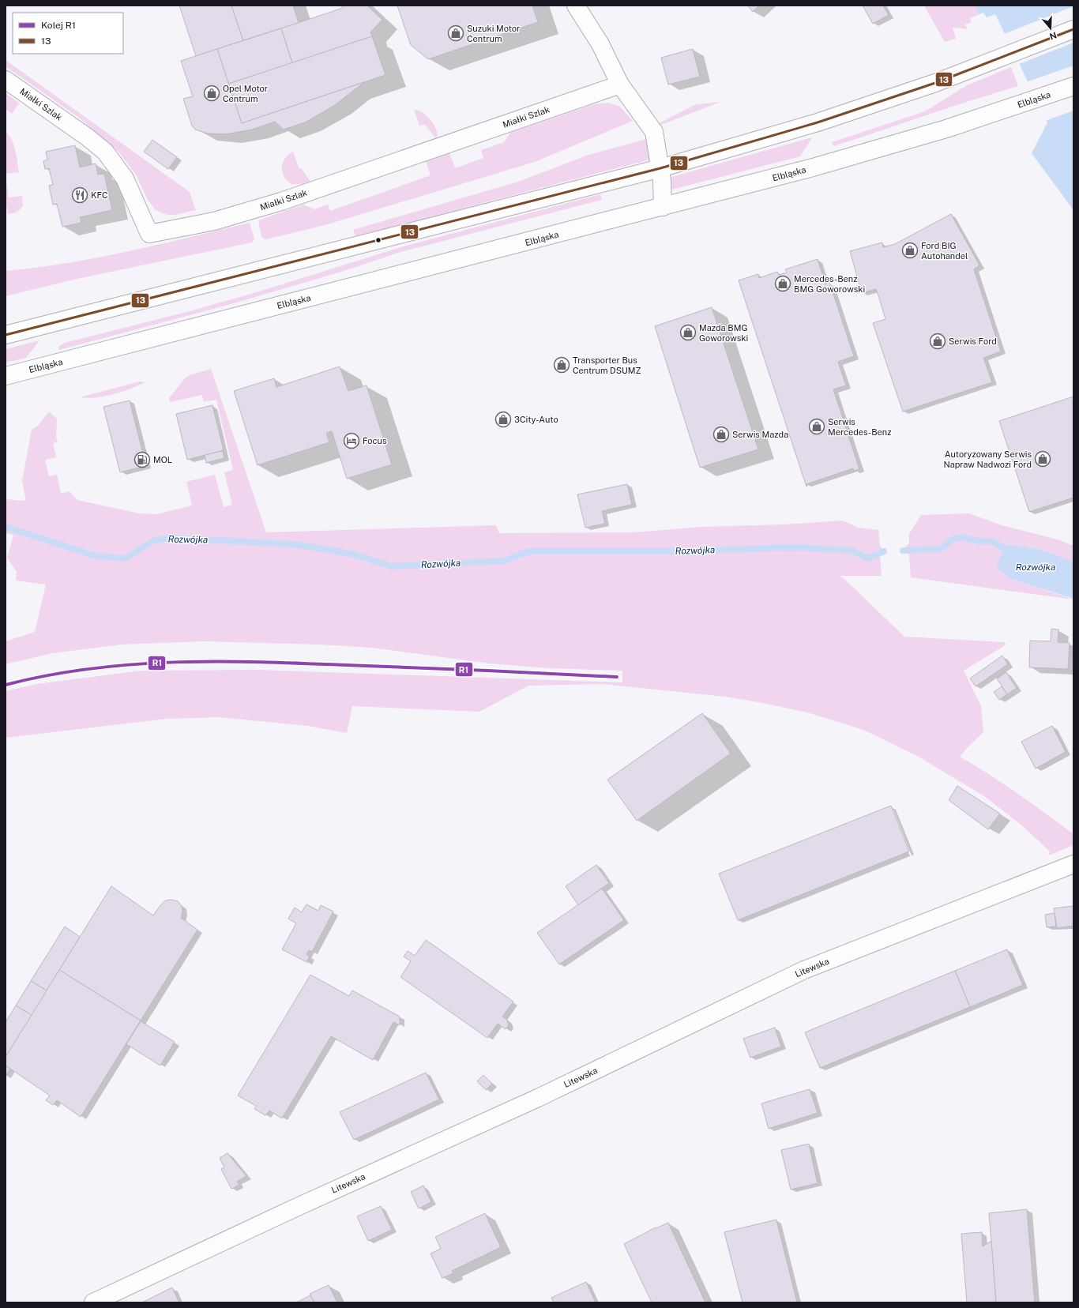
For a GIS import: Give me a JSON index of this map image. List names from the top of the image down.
{
  "streets": {
    "main road": ["Elbląska", "Miałki Szlak", "Litewska"]
  },
  "water": ["Rozwójka"],
  "places": {
    "shop": [
      "Suzuki Motor Centrum",
      "Opel Motor Centrum",
      "Ford BIG Autohandel",
      "Mercedes-Benz BMG Goworowski",
      "Mazda BMG Goworowski",
      "Serwis Ford",
      "Transporter Bus Centrum DSUMZ",
      "3City-Auto",
      "Serwis Mercedes-Benz",
      "Serwis Mazda",
      "Autoryzowany Serwis Napraw Nadwozi Ford"
    ],
    "restaurant": ["KFC"],
    "hotel": ["Focus"],
    "fuel station": ["MOL"]
  },
  "lines": ["transit line 13", "rail line R1"],
  "legend": ["Kolej R1", "13"],
  "north": "bottom"
}
